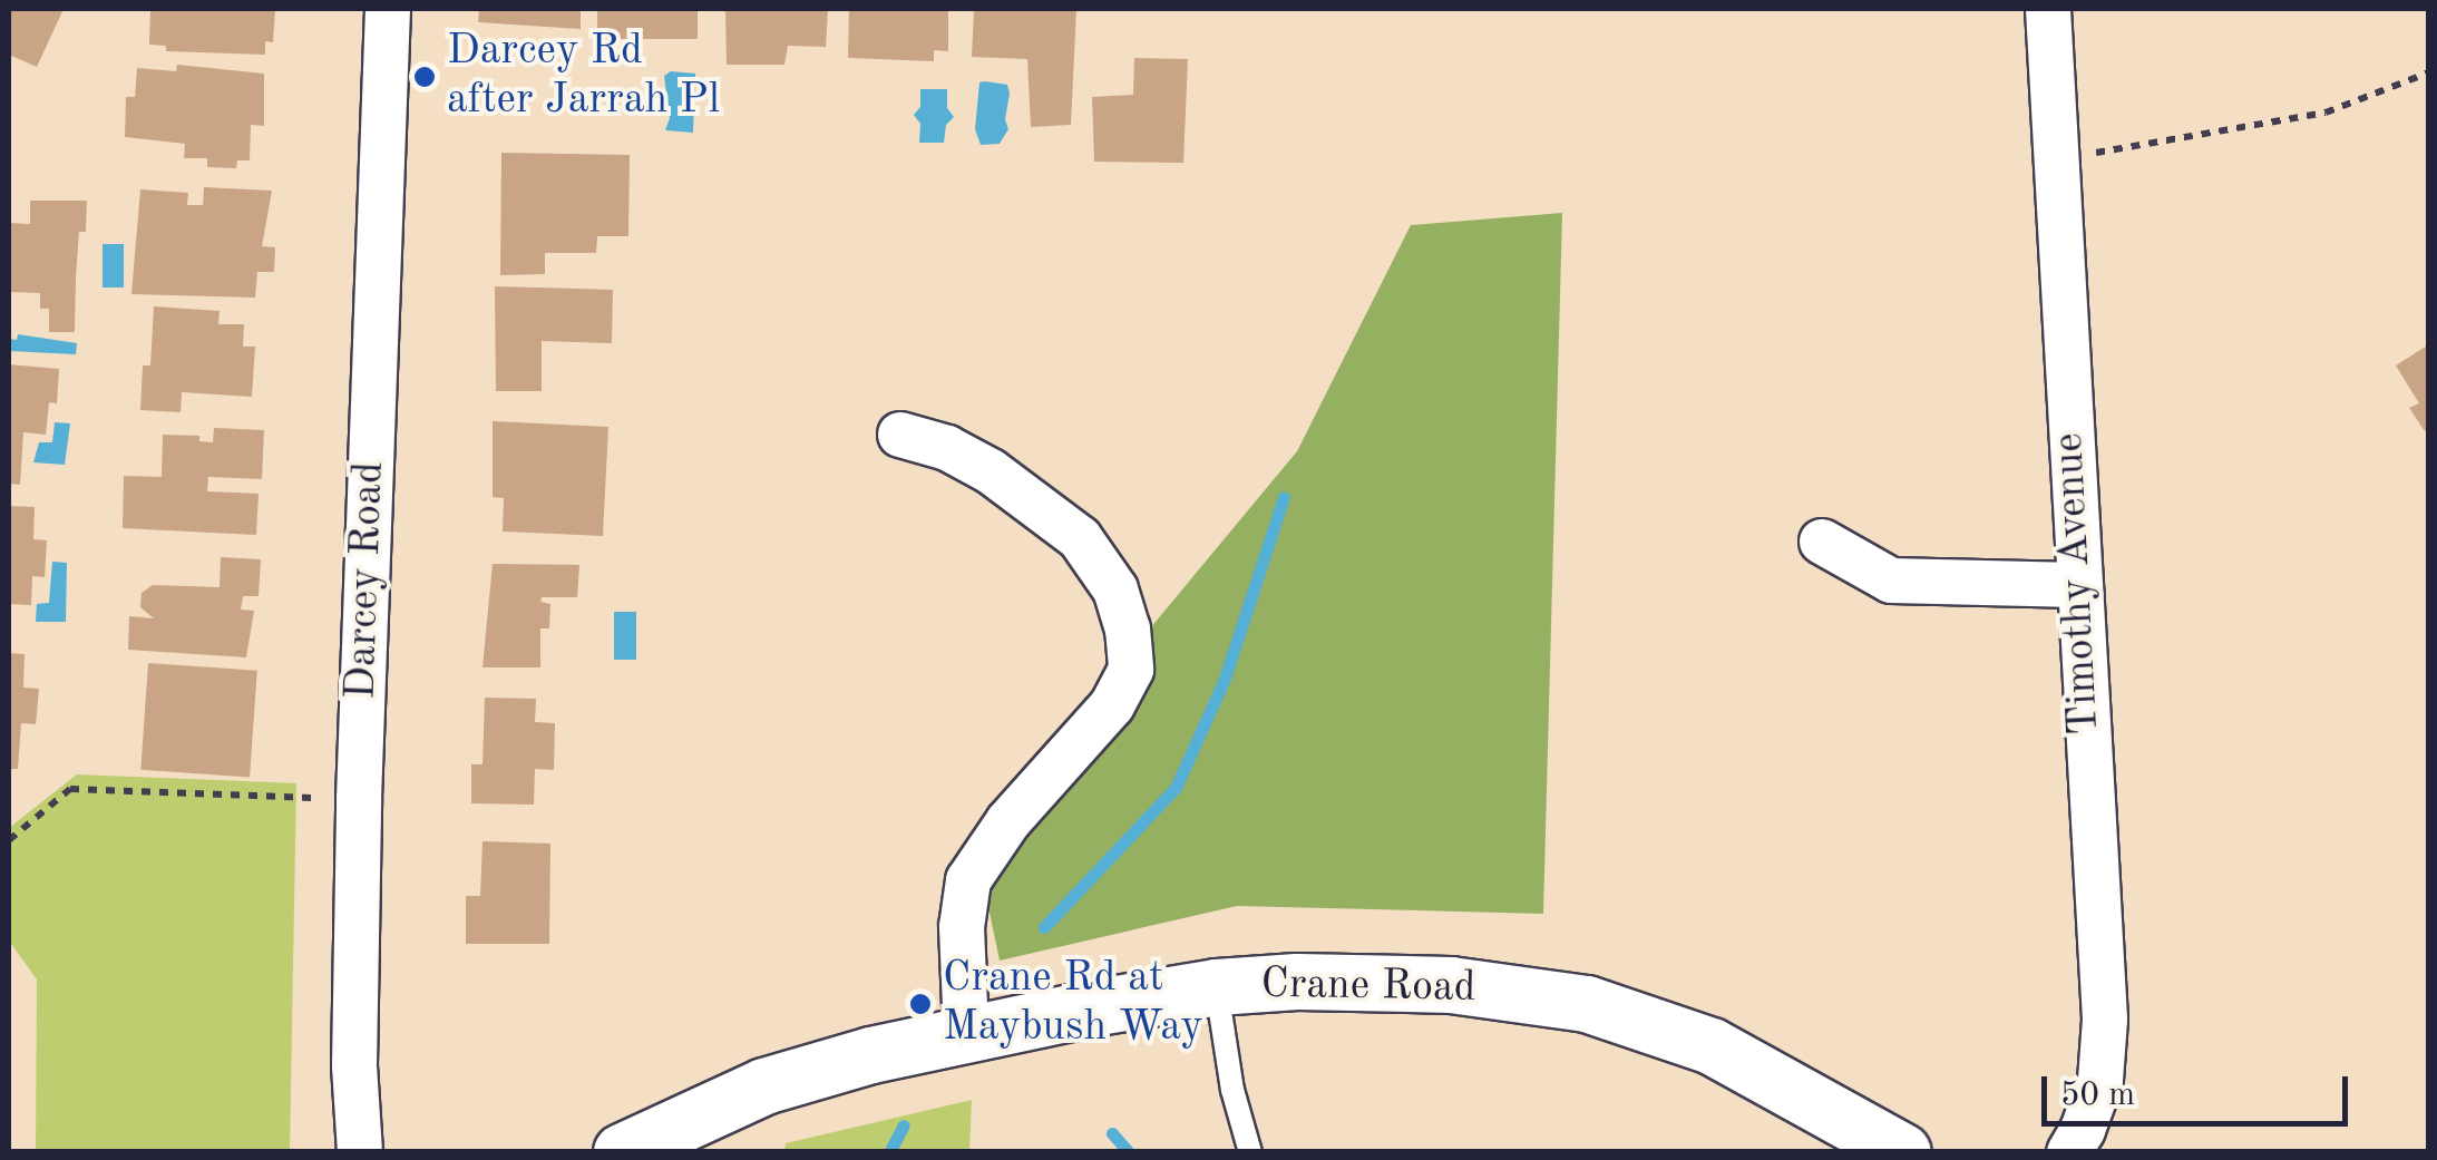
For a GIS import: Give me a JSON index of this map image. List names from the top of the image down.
{
  "streets": {
    "street": ["Darcey Road", "Timothy Avenue", "Crane Road"]
  },
  "places": ["Darcey Rd after Jarrah Pl", "Crane Rd at Maybush Way"],
  "scale_bar": "50 m"
}
